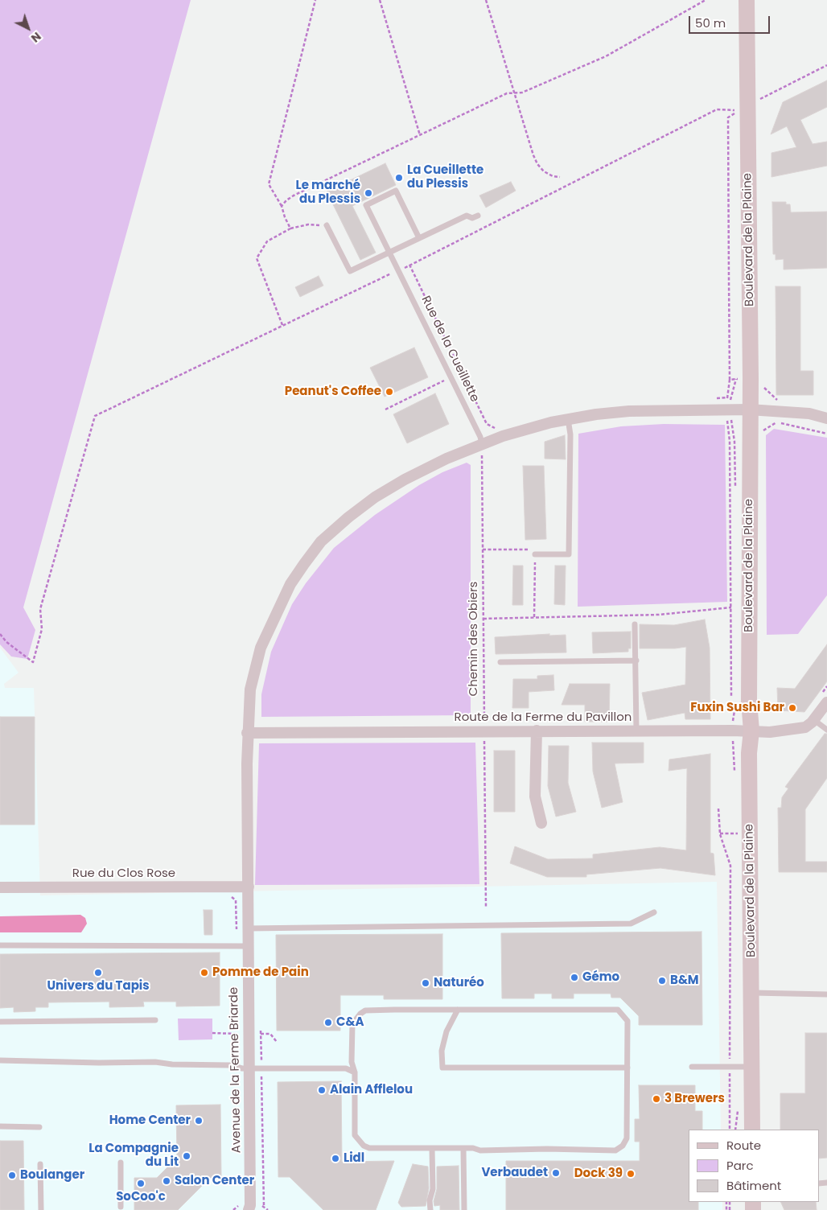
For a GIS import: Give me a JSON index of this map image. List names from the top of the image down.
{
  "streets": {
    "main road": ["Boulevard de la Plaine"],
    "street": ["Route de la Ferme du Pavillon", "Rue du Clos Rose", "Avenue de la Ferme Briarde"],
    "lane": ["Rue de la Cueillette"],
    "path": ["Chemin des Obiers"]
  },
  "crossings": [
    ["Boulevard de la Plaine", "Route de la Ferme du Pavillon"],
    ["Boulevard de la Plaine", "Avenue de la Ferme Briarde"],
    ["Rue de la Cueillette", "Chemin des Obiers"],
    ["Rue de la Cueillette", "Avenue de la Ferme Briarde"],
    ["Chemin des Obiers", "Route de la Ferme du Pavillon"],
    ["Chemin des Obiers", "Avenue de la Ferme Briarde"],
    ["Route de la Ferme du Pavillon", "Avenue de la Ferme Briarde"],
    ["Rue du Clos Rose", "Avenue de la Ferme Briarde"]
  ],
  "places": [
    "La Cueillette du Plessis",
    "Le marché du Plessis",
    "Peanut's Coffee",
    "Fuxin Sushi Bar",
    "Univers du Tapis",
    "Pomme de Pain",
    "Gémo",
    "B&M",
    "Naturéo",
    "C&A",
    "Alain Afflelou",
    "3 Brewers",
    "Home Center",
    "La Compagnie du Lit",
    "Lidl",
    "Verbaudet",
    "Dock 39",
    "Boulanger",
    "Salon Center",
    "SoCoo'c"
  ],
  "legend": ["Route", "Parc", "Bâtiment"],
  "scale_bar": "50 m",
  "north": "bottom right"
}
